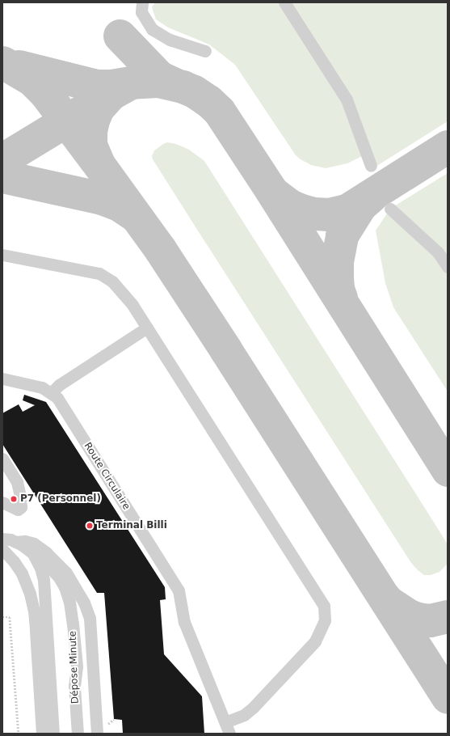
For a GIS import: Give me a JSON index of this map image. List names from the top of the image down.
{
  "streets": {
    "street": ["Route Circulaire", "Dépose Minute"]
  },
  "places": ["P7 (Personnel)", "Terminal Billi"]
}
